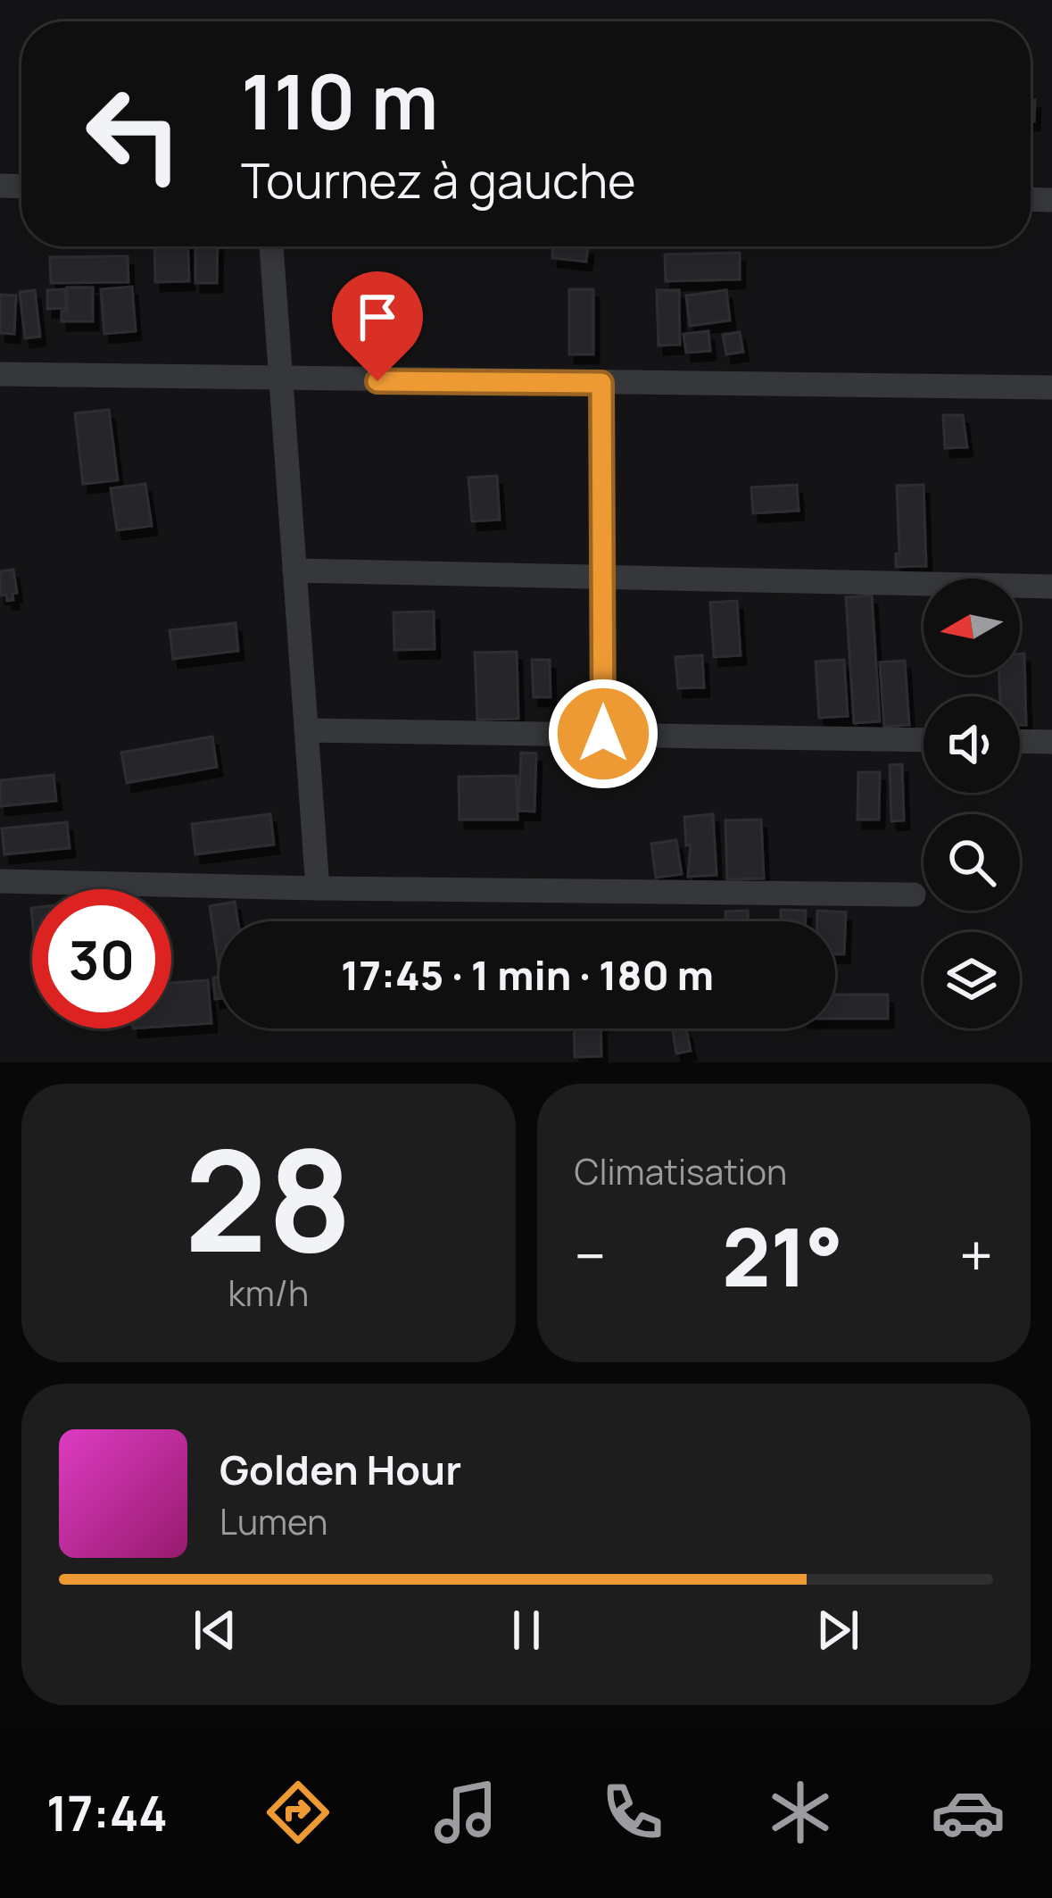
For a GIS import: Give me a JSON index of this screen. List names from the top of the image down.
{
  "north": "left",
  "page": {
    "turn": ["110 m", "Tournez à gauche"],
    "limit": "30",
    "trip": "17:45 · 1 min · 180 m",
    "tile": [
      ["28", "km/h"],
      "Climatisation"
    ],
    "heat": ["−", "21°", "+"],
    "song": ["Golden Hour", "Lumen"],
    "tabs": "17:44"
  }
}
